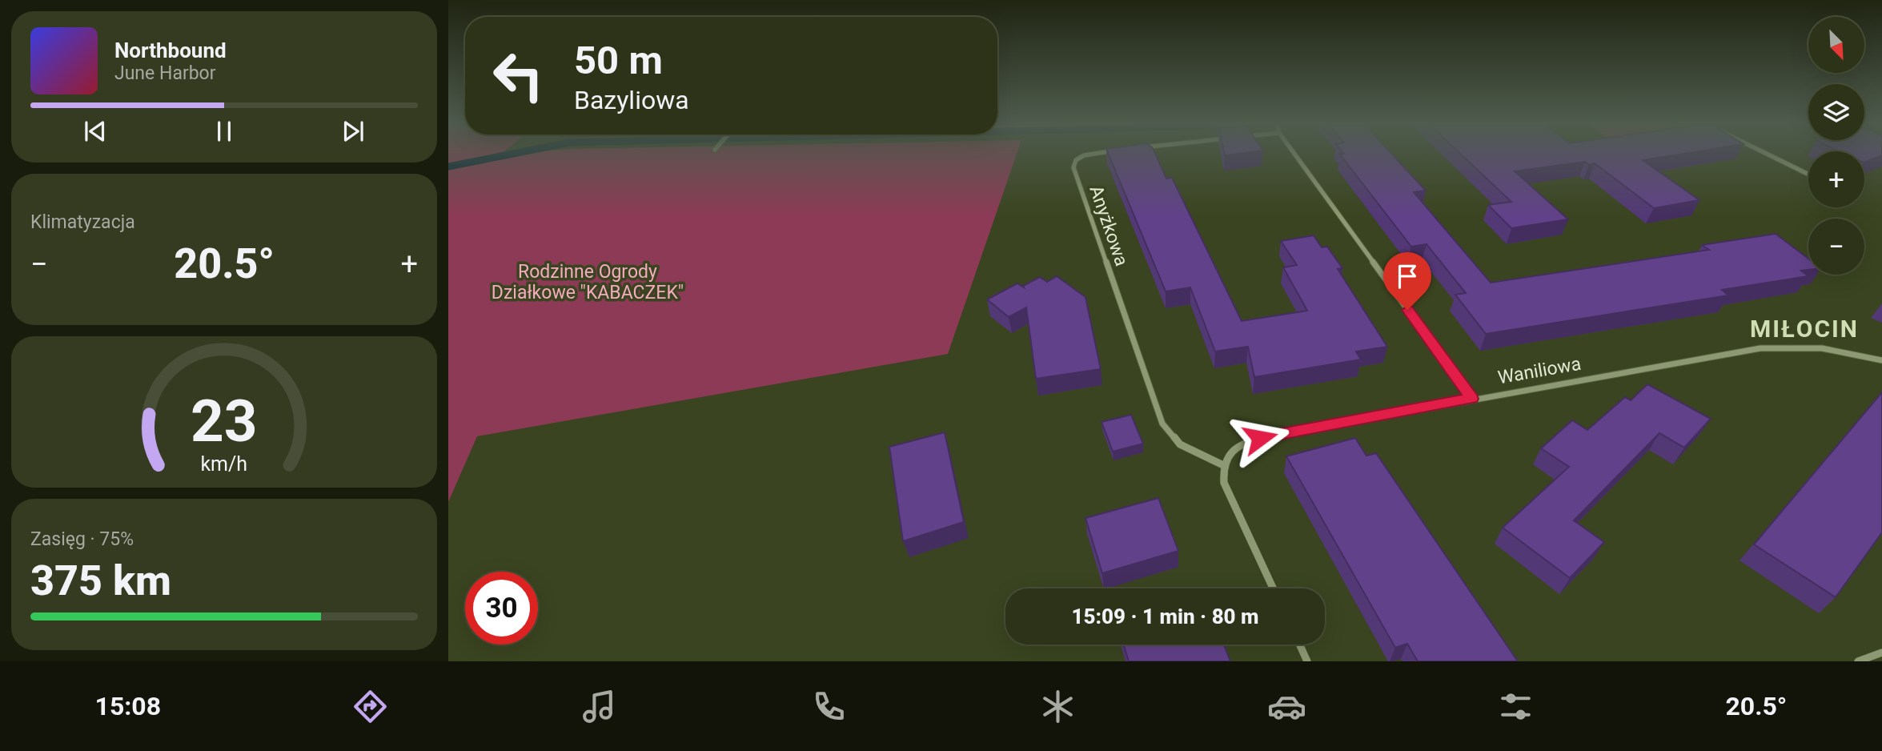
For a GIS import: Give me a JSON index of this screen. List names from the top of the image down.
{
  "streets": {
    "street": ["Anyżkowa", "Waniliowa"]
  },
  "crossings": [
    ["Anyżkowa", "Waniliowa"]
  ],
  "districts": ["MIŁOCIN"],
  "parks": ["Rodzinne Ogrody Działkowe \"KABACZEK\""],
  "north": "bottom right",
  "page": {
    "map_buttons": ["+", "−"],
    "turn": ["50 m", "Bazyliowa"],
    "song": ["Northbound", "June Harbor"],
    "tile": [
      "Klimatyzacja",
      ["Zasięg · 75%", "375 km"]
    ],
    "heat": ["−", "20.5°", "+"],
    "limit": "30",
    "trip": "15:09 · 1 min · 80 m",
    "tabs": ["15:08", "20.5°"],
    "gauge": ["23", "km/h"]
  }
}
